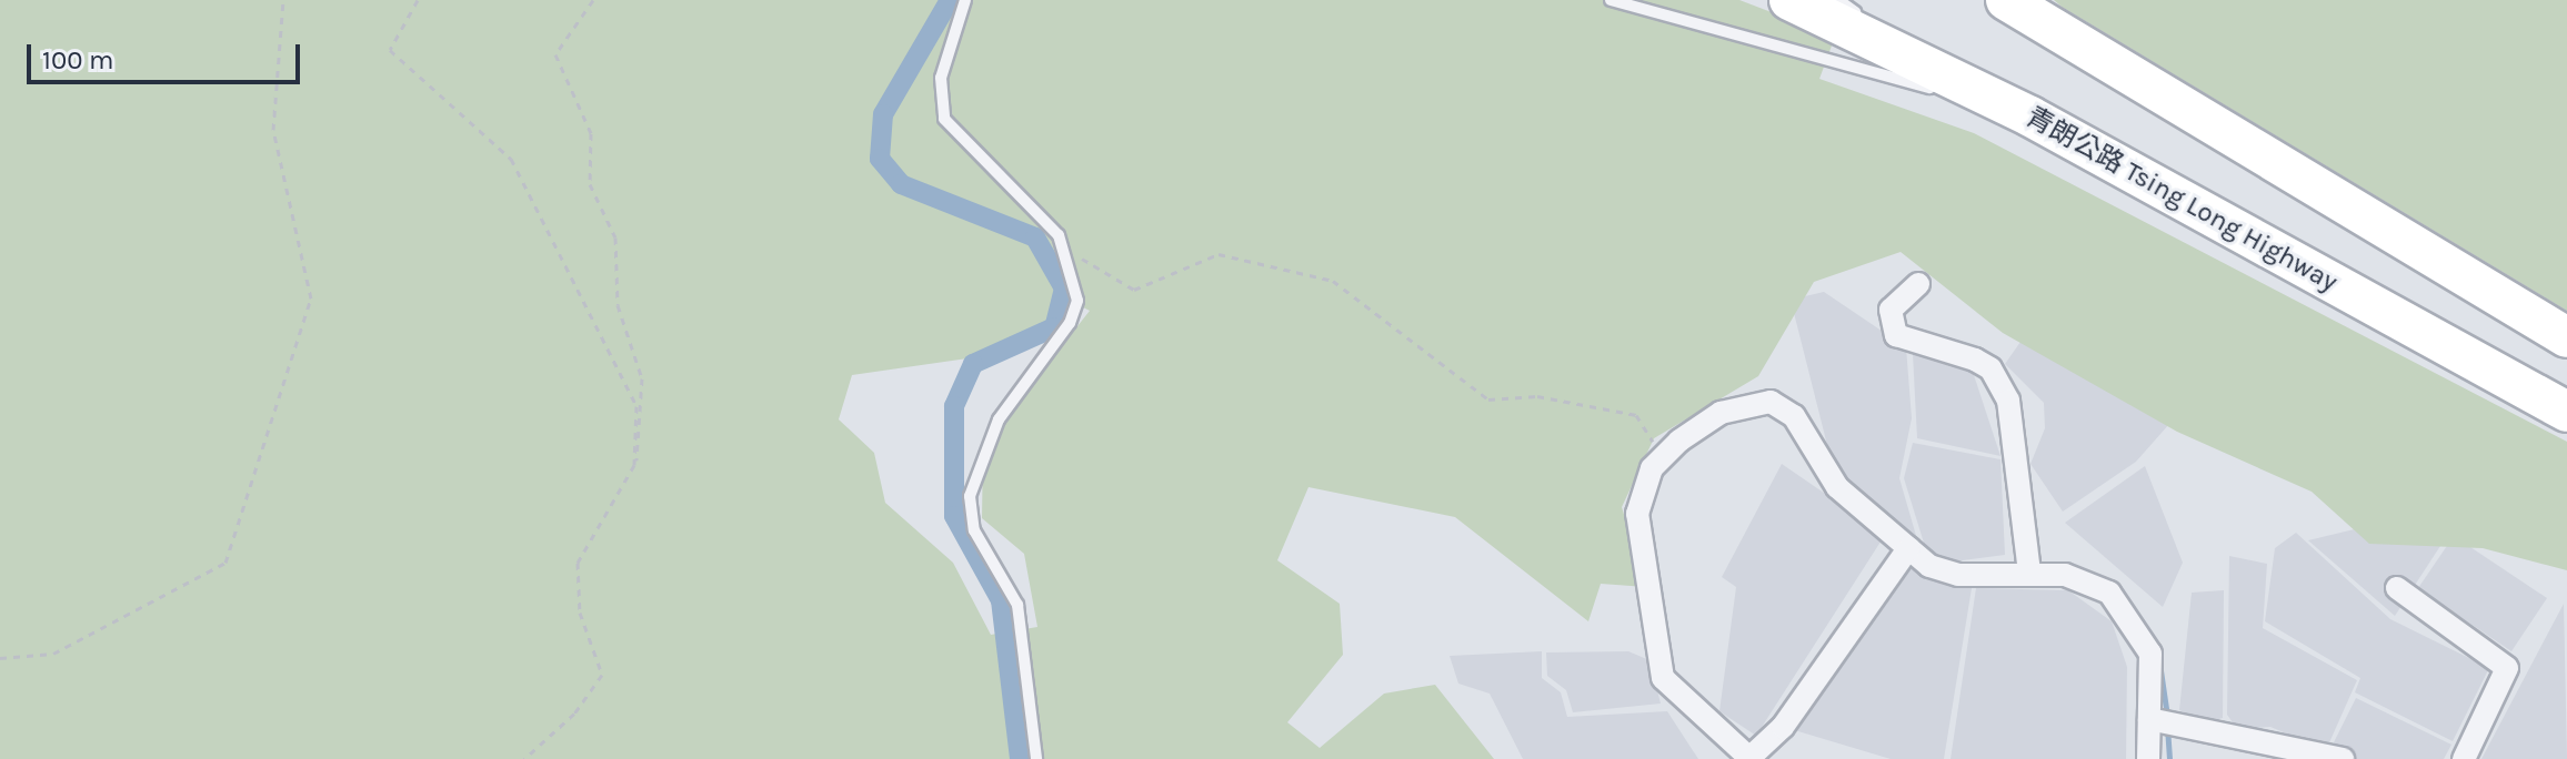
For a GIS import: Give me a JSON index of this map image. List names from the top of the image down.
{
  "streets": {
    "highway": ["青朗公路 Tsing Long Highway"]
  },
  "scale_bar": "100 m"
}
